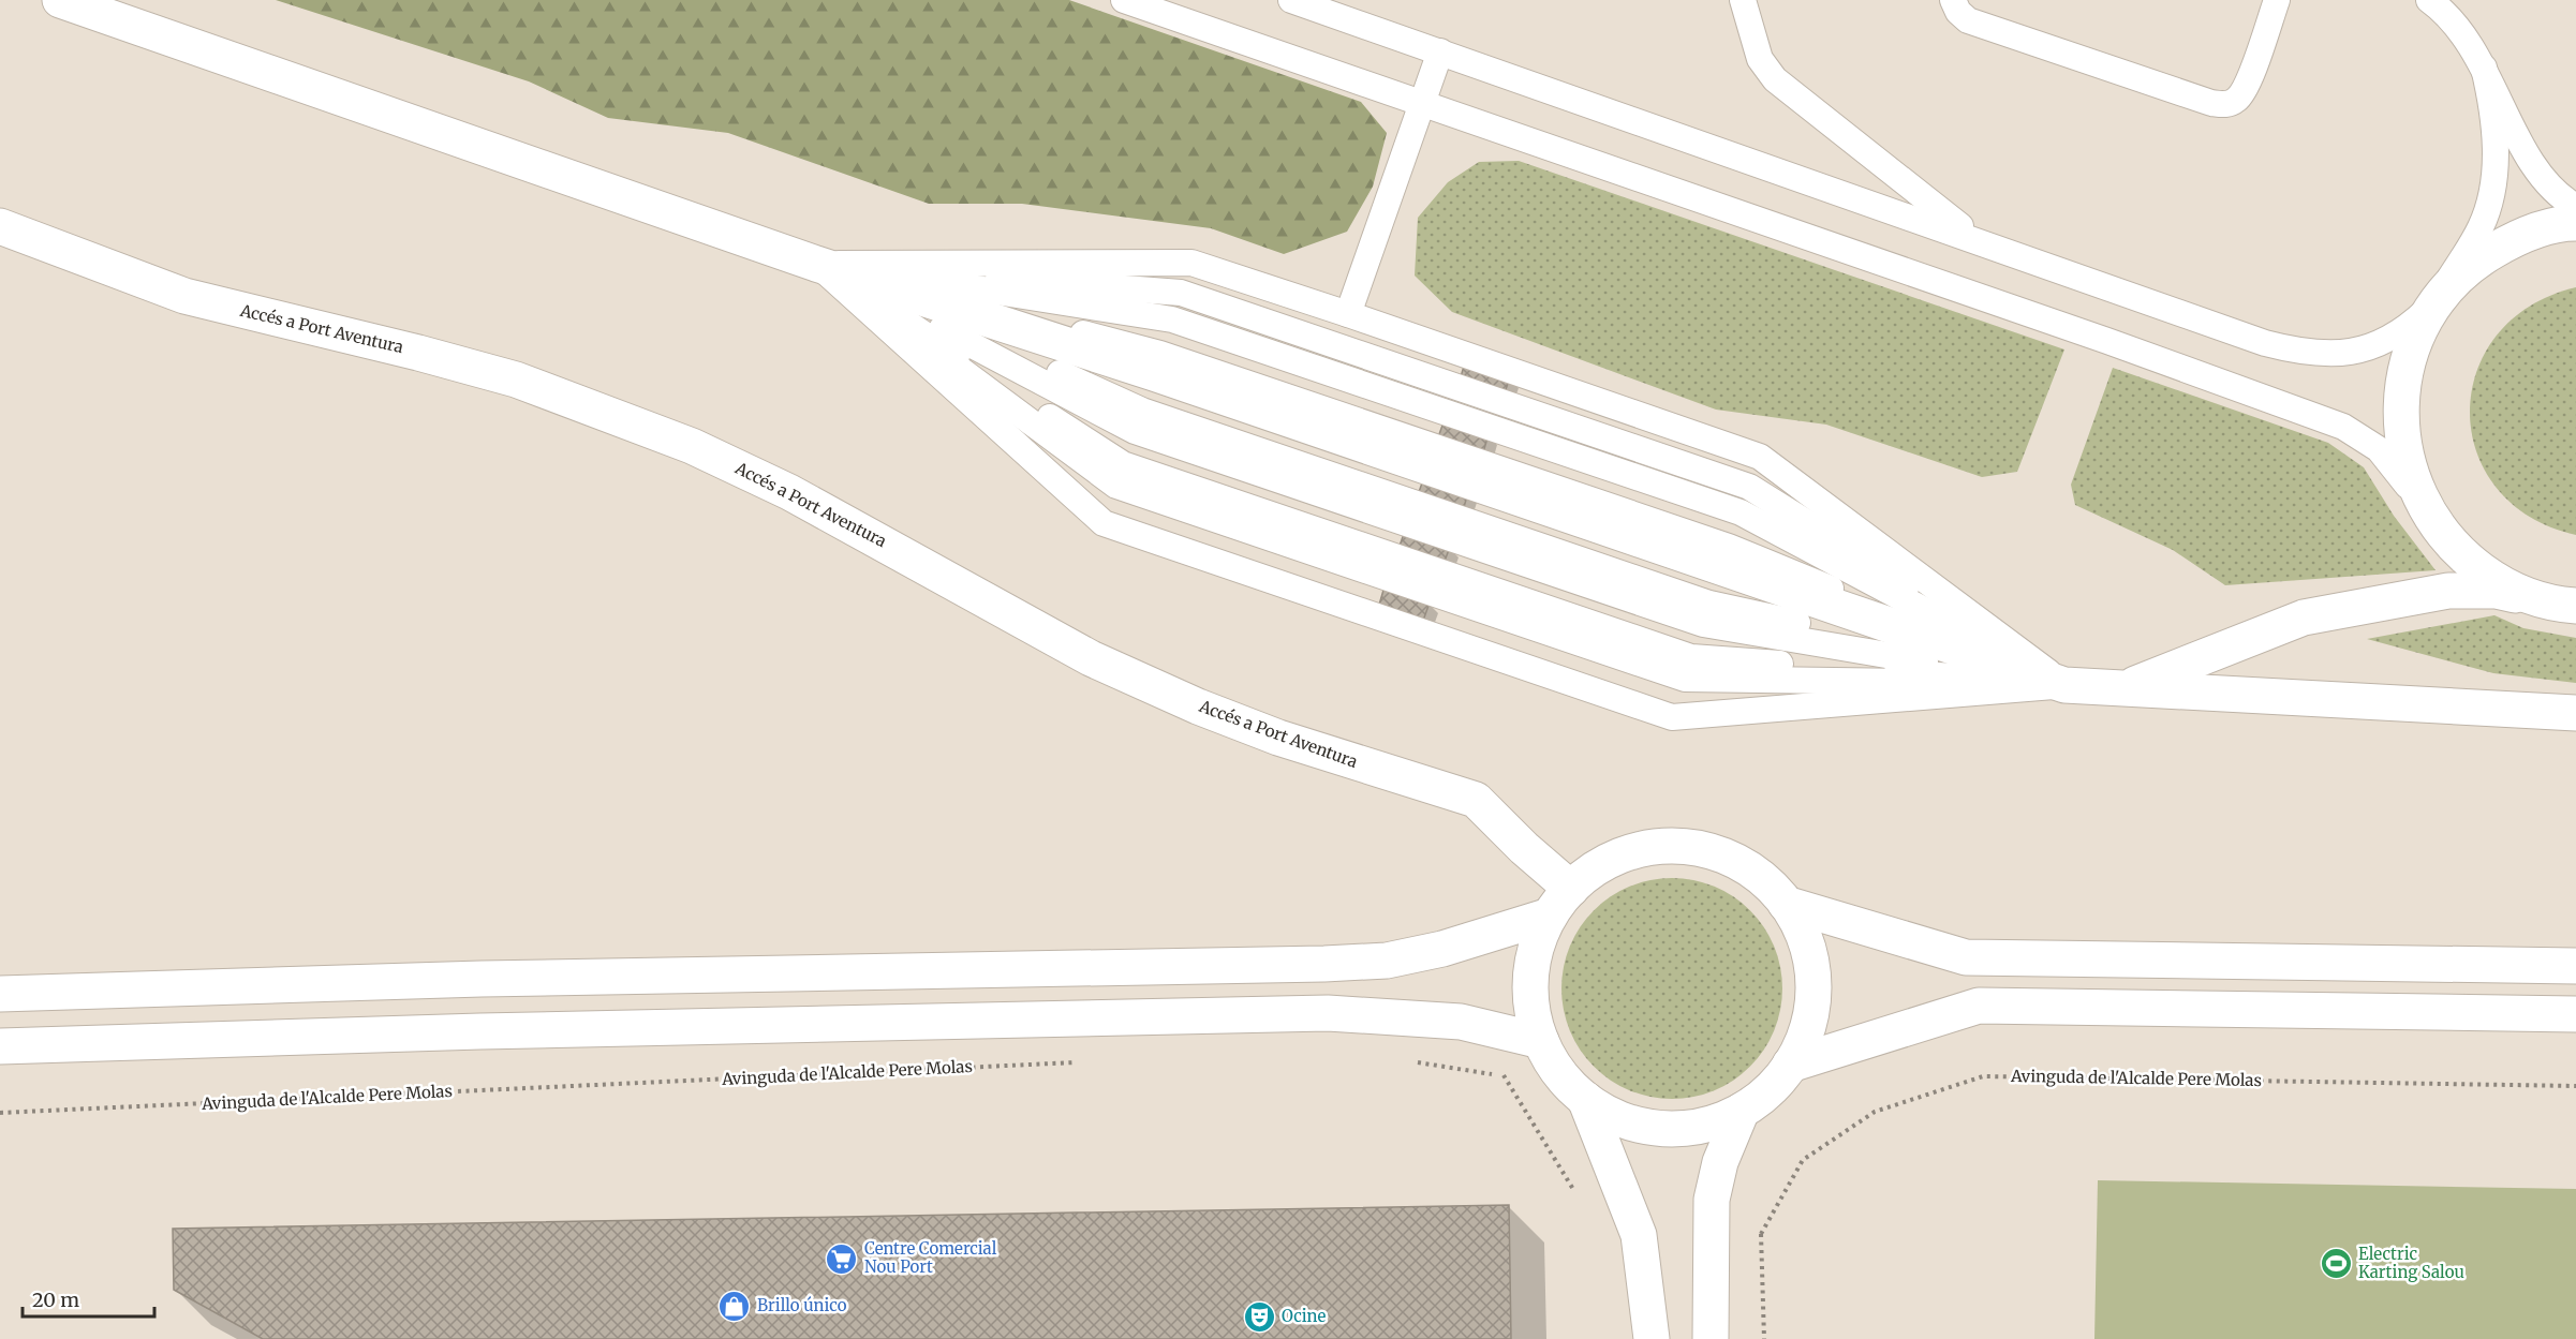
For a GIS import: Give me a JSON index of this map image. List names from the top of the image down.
{
  "streets": {
    "street": ["Accés a Port Aventura"],
    "path": ["Avinguda de l'Alcalde Pere Molas"]
  },
  "places": {
    "supermarket": ["Centre Comercial Nou Port"],
    "sports": ["Electric Karting Salou"],
    "shop": ["Brillo único"],
    "theatre": ["Ocine"]
  },
  "scale_bar": "20 m"
}
